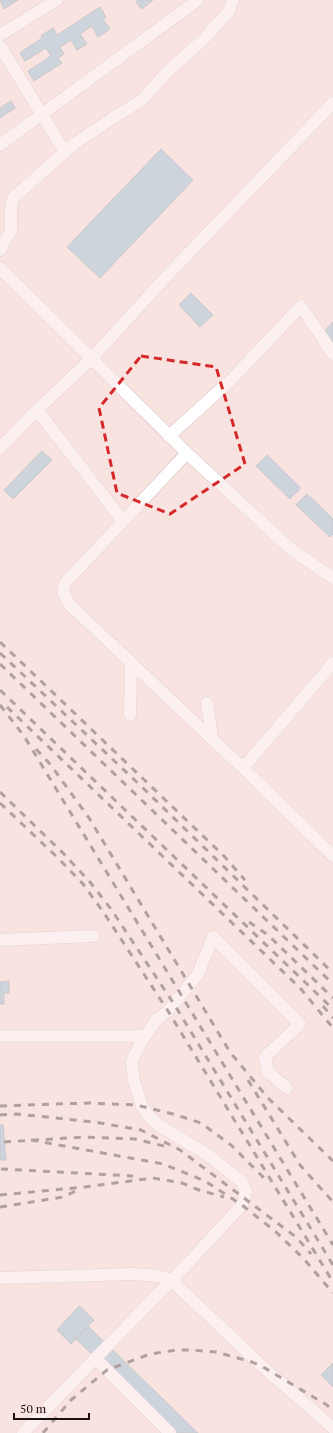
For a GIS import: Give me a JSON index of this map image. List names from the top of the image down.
{
  "scale_bar": "50 m"
}
